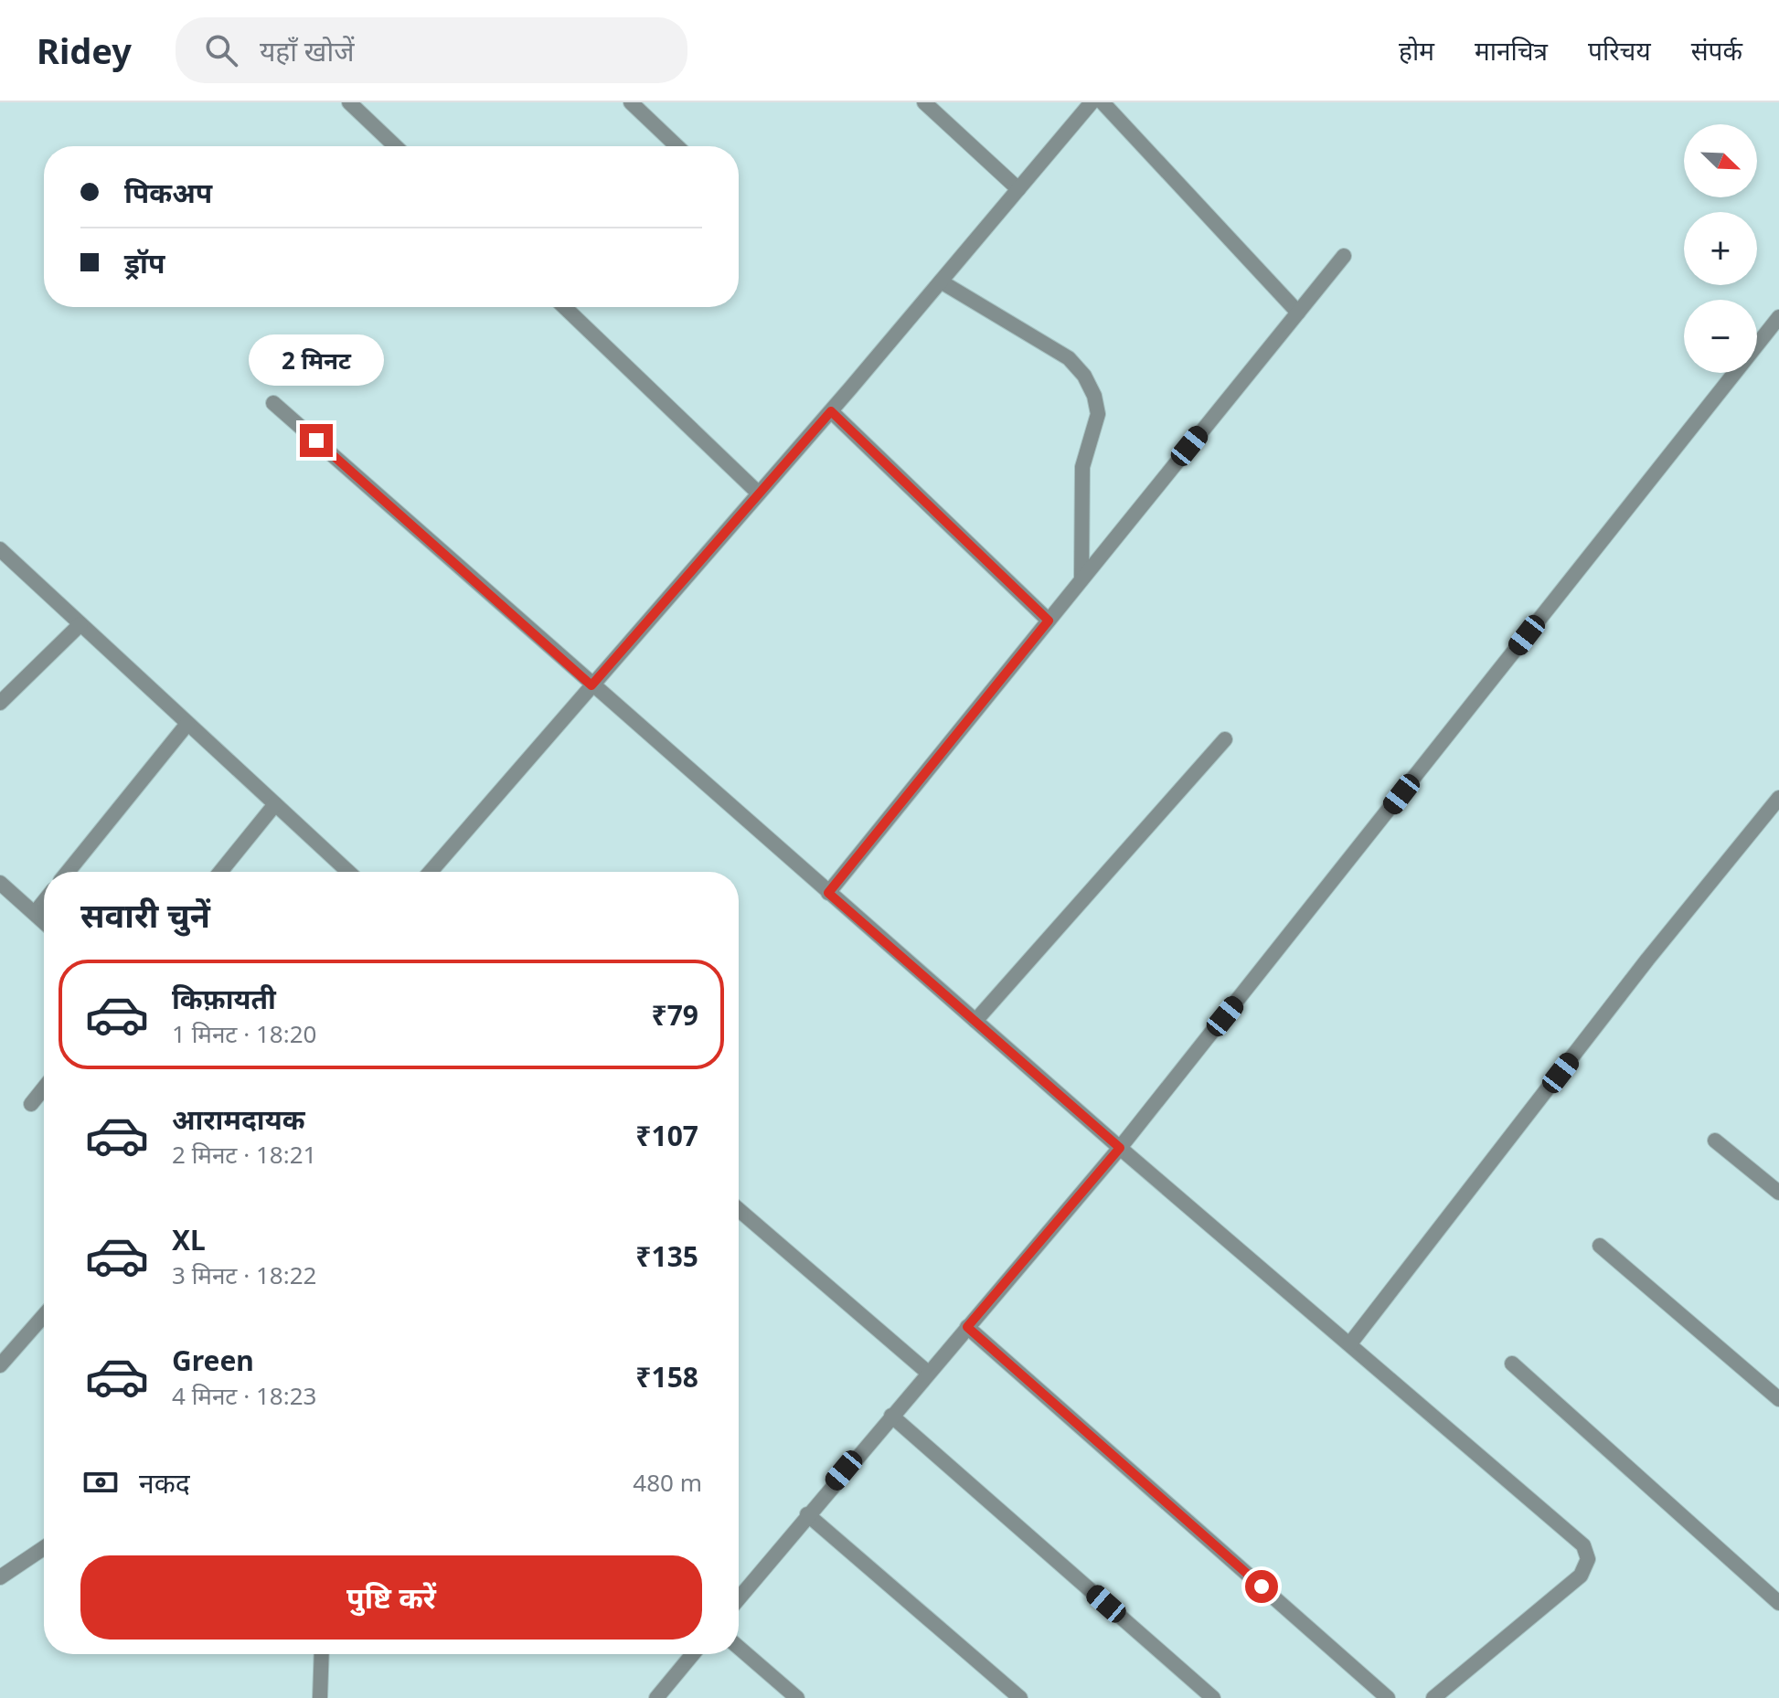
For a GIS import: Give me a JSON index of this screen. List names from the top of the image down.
{
  "north": "bottom right",
  "page": {
    "header": "Ridey",
    "search": "यहाँ खोजें",
    "nav": [
      "होम",
      "मानचित्र",
      "परिचय",
      "संपर्क"
    ],
    "map_buttons": ["+", "−"],
    "banner": ["पिकअप", "ड्रॉप"],
    "bubble": "2 मिनट",
    "heading": "सवारी चुनें",
    "list": [
      {
        "name": "किफ़ायती",
        "note": "1 मिनट · 18:20",
        "value": "₹79"
      },
      {
        "name": "आरामदायक",
        "note": "2 मिनट · 18:21",
        "value": "₹107"
      },
      {
        "name": "XL",
        "note": "3 मिनट · 18:22",
        "value": "₹135"
      },
      {
        "name": "Green",
        "note": "4 मिनट · 18:23",
        "value": "₹158"
      }
    ],
    "pay": ["नकद", "480 m"],
    "buttons": "पुष्टि करें"
  }
}
